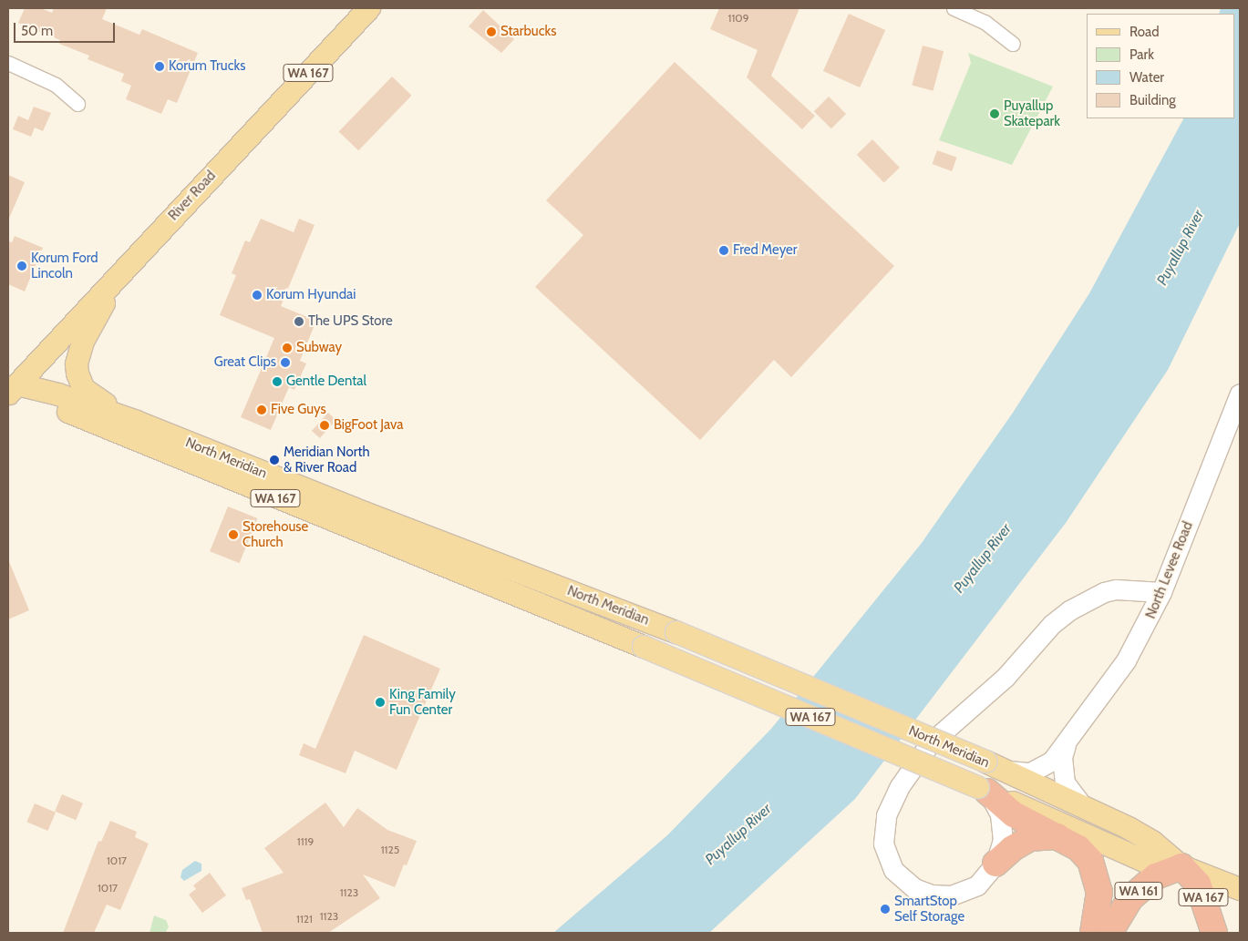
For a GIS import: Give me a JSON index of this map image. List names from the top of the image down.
{
  "streets": {
    "highway": ["WA 167", "WA 161"],
    "main road": ["River Road", "North Meridian"],
    "street": ["North Levee Road"]
  },
  "crossings": [
    ["WA 167", "River Road"],
    ["WA 167", "North Meridian"],
    ["WA 167", "WA 161"],
    ["River Road", "North Meridian"],
    ["North Meridian", "WA 161"]
  ],
  "water": ["Puyallup River"],
  "places": [
    "Starbucks",
    "Korum Trucks",
    "Puyallup Skatepark",
    "Fred Meyer",
    "Korum Ford Lincoln",
    "Korum Hyundai",
    "The UPS Store",
    "Subway",
    "Great Clips",
    "Gentle Dental",
    "Five Guys",
    "BigFoot Java",
    "Meridian North & River Road",
    "Storehouse Church",
    "King Family Fun Center",
    "SmartStop Self Storage"
  ],
  "house_numbers": [
    "1109",
    "1119",
    "1125",
    "1017",
    "1017",
    "1123",
    "1123",
    "1121"
  ],
  "legend": [
    "Road",
    "Park",
    "Water",
    "Building"
  ],
  "scale_bar": "50 m"
}
